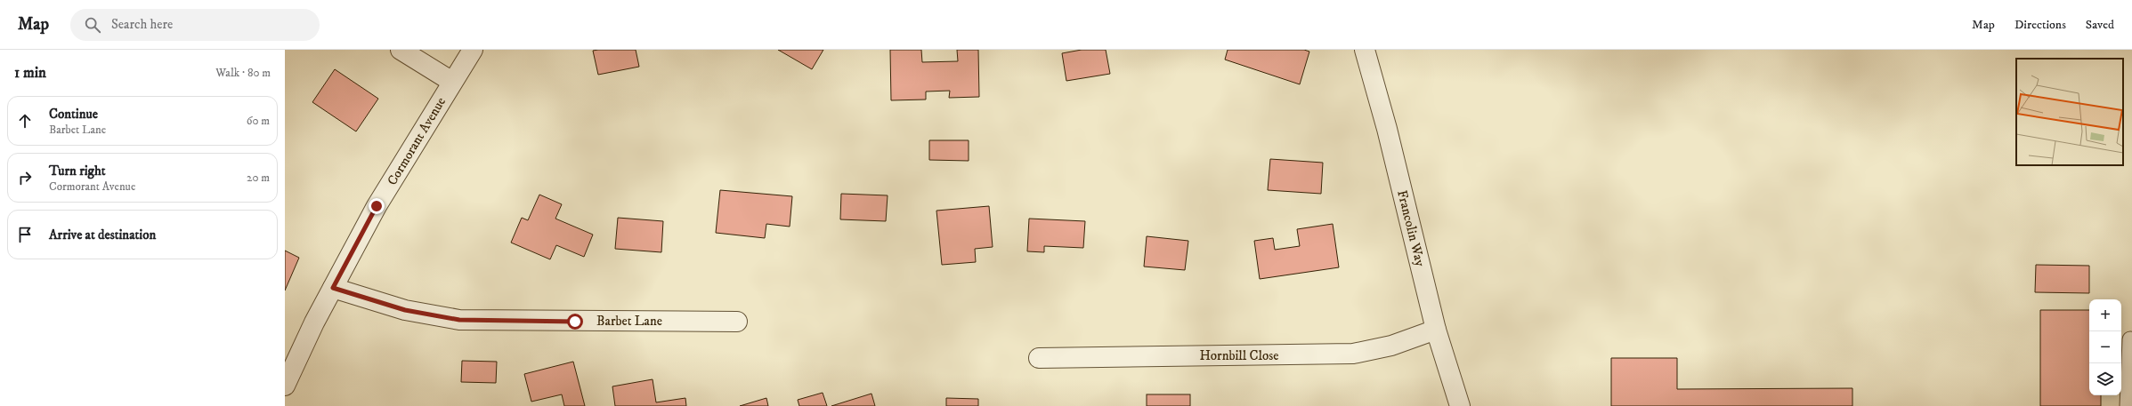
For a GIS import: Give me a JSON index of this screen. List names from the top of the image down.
{
  "streets": {
    "street": [
      "Cormorant Avenue",
      "Francolin Way",
      "Barbet Lane",
      "Hornbill Close"
    ]
  },
  "crossings": [
    ["Cormorant Avenue", "Barbet Lane"],
    ["Francolin Way", "Hornbill Close"]
  ],
  "page": {
    "header": "Map",
    "search": "Search here",
    "nav": ["Map", "Directions", "Saved"],
    "heading": ["1 min", "Walk · 80 m"],
    "list": [
      ["Continue", "Barbet Lane", "60 m"],
      ["Turn right", "Cormorant Avenue", "20 m"],
      "Arrive at destination"
    ],
    "map_buttons": ["+", "−"]
  }
}
